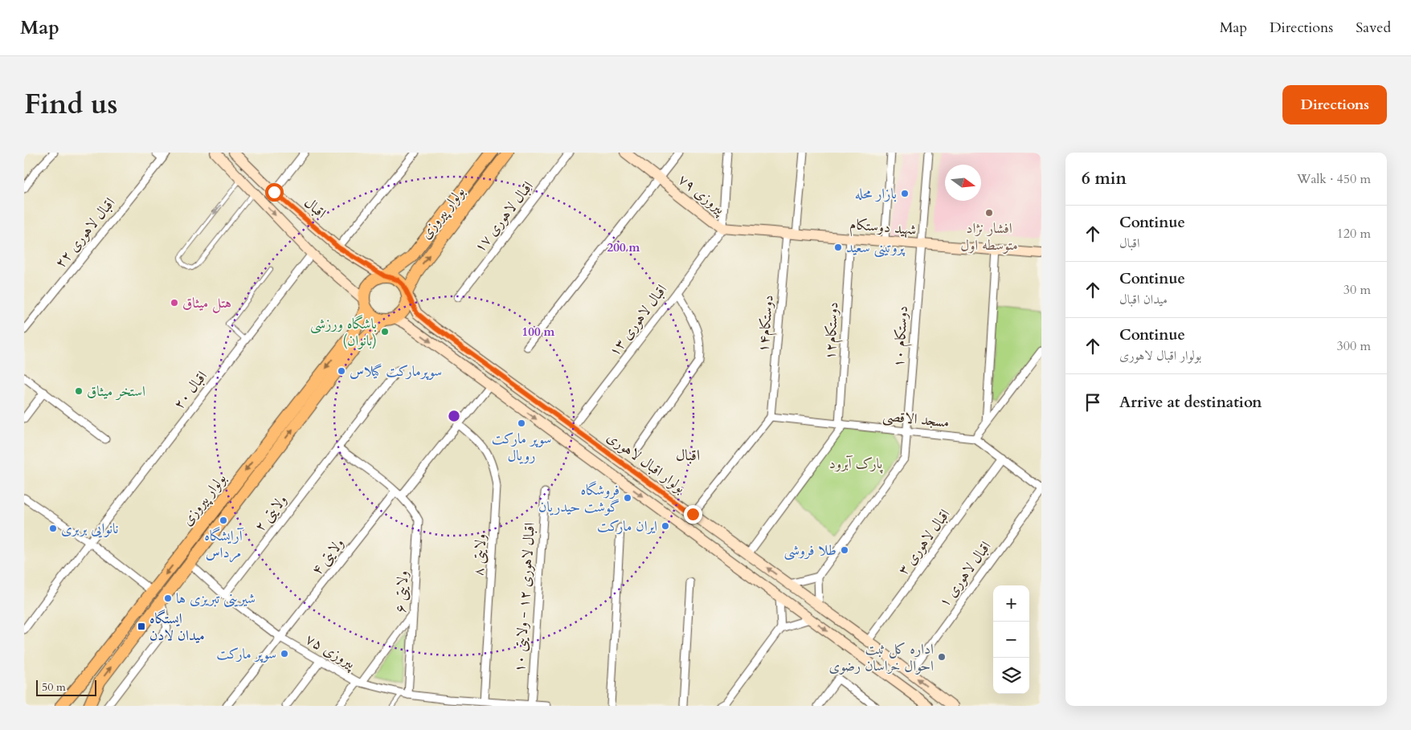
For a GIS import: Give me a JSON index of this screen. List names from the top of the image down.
{
  "streets": {
    "main road": [
      "پیروزی ۷۹",
      "اقبال",
      "بولوار پیروزی",
      "شهید دوستکام",
      "بولوار اقبال لاهوری"
    ],
    "street": [
      "اقبال لاهوری ۱۷",
      "اقبال لاهوری ۲۲",
      "اقبال لاهوری ۱۳",
      "دوستکام۱۴",
      "دوستکام۱۲",
      "دوستکام ۱۰",
      "اقبال ۲۰",
      "مسجد الاقصی",
      "ولایتی ۲",
      "اقبال لاهوری ۳",
      "ولایتی ۸",
      "ولایتی ۴",
      "اقبال لاهوری ۱",
      "ولایتی ۶",
      "اقبال لاهوری ۱۲ - ولایتی ۱۰",
      "پیروزی ۷۵"
    ]
  },
  "crossings": [
    ["پیروزی ۷۹", "شهید دوستکام"],
    ["پیروزی ۷۹", "اقبال لاهوری ۱۳"],
    ["اقبال", "بولوار پیروزی"],
    ["اقبال", "بولوار اقبال لاهوری"],
    ["بولوار پیروزی", "بولوار اقبال لاهوری"],
    ["بولوار پیروزی", "پیروزی ۷۵"],
    ["شهید دوستکام", "اقبال لاهوری ۱۳"],
    ["شهید دوستکام", "دوستکام۱۴"],
    ["شهید دوستکام", "دوستکام۱۲"],
    ["شهید دوستکام", "دوستکام ۱۰"],
    ["اقبال لاهوری ۱۳", "بولوار اقبال لاهوری"],
    ["دوستکام۱۴", "مسجد الاقصی"],
    ["دوستکام۱۲", "مسجد الاقصی"],
    ["دوستکام ۱۰", "مسجد الاقصی"],
    ["بولوار اقبال لاهوری", "اقبال لاهوری ۳"],
    ["بولوار اقبال لاهوری", "ولایتی ۴"],
    ["بولوار اقبال لاهوری", "اقبال لاهوری ۱"],
    ["ولایتی ۲", "ولایتی ۶"],
    ["ولایتی ۲", "پیروزی ۷۵"],
    ["ولایتی ۸", "ولایتی ۴"],
    ["ولایتی ۸", "پیروزی ۷۵"],
    ["ولایتی ۴", "ولایتی ۶"],
    ["ولایتی ۴", "پیروزی ۷۵"],
    ["ولایتی ۶", "پیروزی ۷۵"],
    ["اقبال لاهوری ۱۲ - ولایتی ۱۰", "پیروزی ۷۵"]
  ],
  "districts": ["اقبال"],
  "parks": ["پارک آبرود"],
  "places": {
    "other": [
      "بازار محله",
      "افشار نژاد متوسطه اول",
      "پروتینی سعید",
      "هتل میثاق",
      "باشگاه ورزشی (بانوان)",
      "سوپرمارکت گیلاس",
      "استخر میثاق",
      "سوپر مارکت رویال",
      "فروشگاه گوشت حیدریان",
      "آرایشگاه مرداس",
      "ایران مارکت",
      "نانوایی بربری",
      "طلا فروشی",
      "شیرینی تبریزی ها",
      "سوپر مارکت",
      "اداره کل ثبت احوال خراسان رضوی"
    ],
    "transit": ["ایستگاه میدان لادن"]
  },
  "scale_bar": "50 m",
  "north": "right",
  "page": {
    "header": "Map",
    "nav": ["Map", "Directions", "Saved"],
    "title": "Find us",
    "buttons": "Directions",
    "heading": ["6 min", "Walk · 450 m"],
    "list": [
      ["Continue", "اقبال", "120 m"],
      ["Continue", "میدان اقبال", "30 m"],
      ["Continue", "بولوار اقبال لاهوری", "300 m"],
      "Arrive at destination"
    ],
    "map_buttons": ["+", "−"],
    "scale": "50 m"
  },
  "rings": ["200 m", "100 m"]
}
